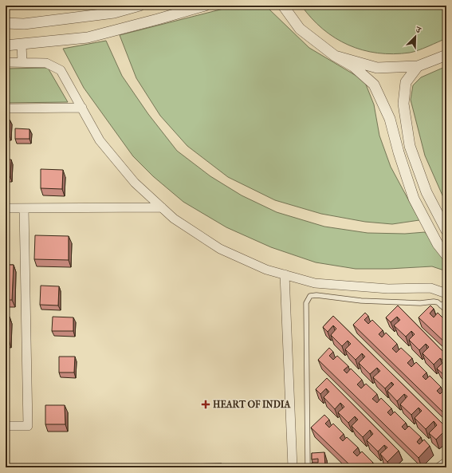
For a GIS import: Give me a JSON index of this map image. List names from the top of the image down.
{
  "places": {
    "health": ["HEART OF INDIA"]
  },
  "north": "top right"
}
